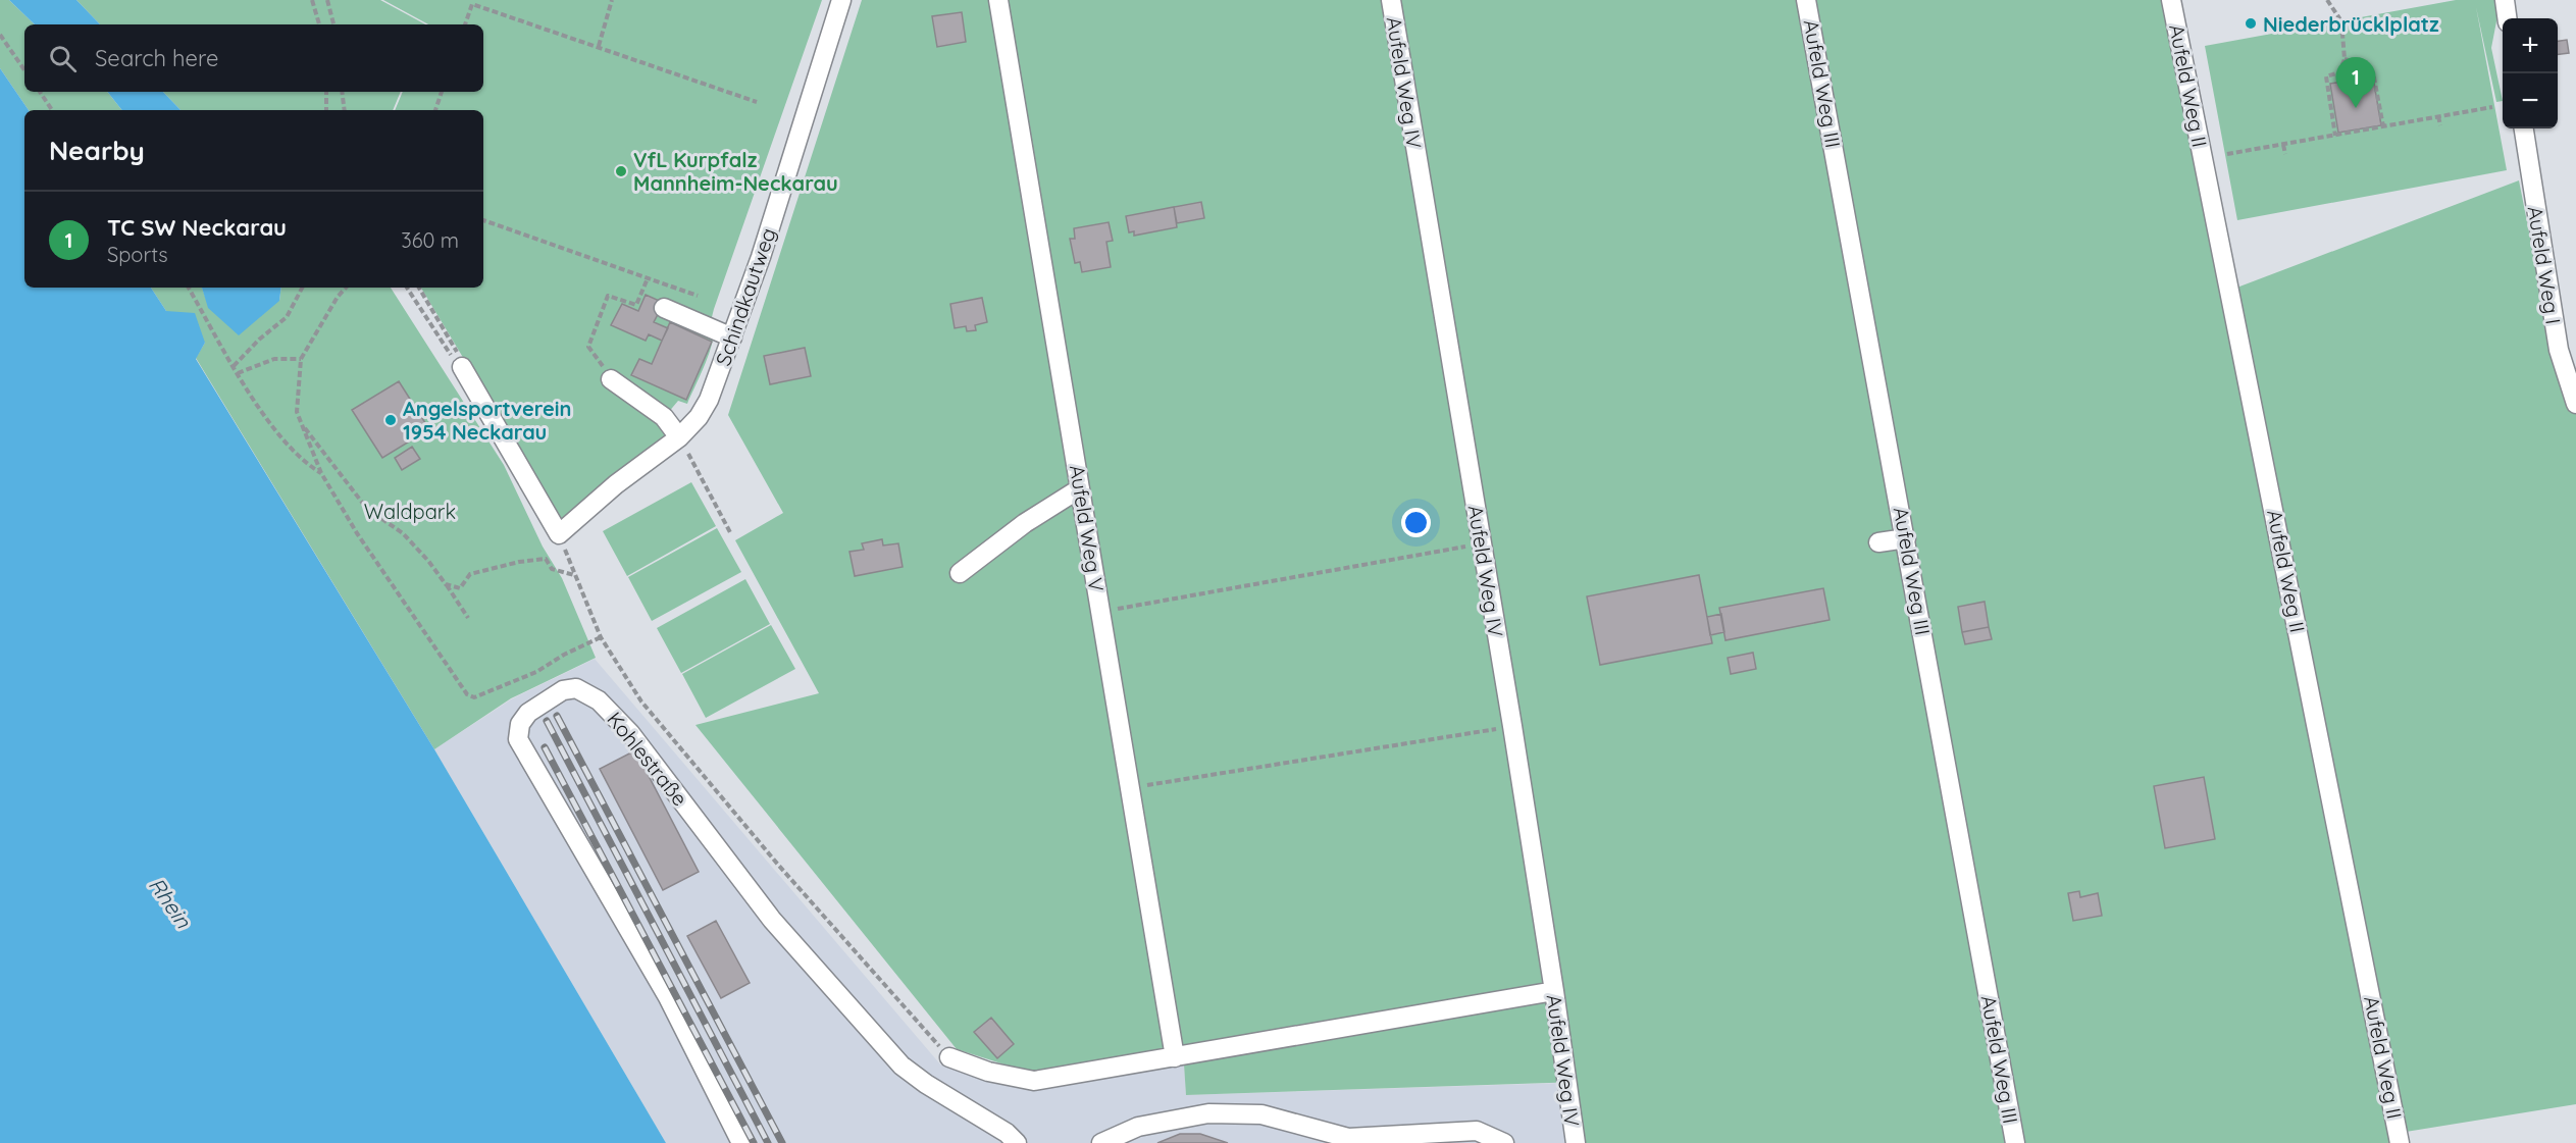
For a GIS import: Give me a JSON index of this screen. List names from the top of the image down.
{
  "streets": {
    "street": [
      "Aufeld Weg IV",
      "Aufeld Weg III",
      "Aufeld Weg II",
      "Aufeld Weg I",
      "Schindkautweg",
      "Aufeld Weg V",
      "Kohlestraße"
    ]
  },
  "water": ["Rhein"],
  "parks": ["Waldpark"],
  "places": ["Niederbrücklplatz", "VfL Kurpfalz Mannheim-Neckarau", "Angelsportverein 1954 Neckarau"],
  "page": {
    "map_buttons": ["+", "−"],
    "search": "Search here",
    "pins": "1",
    "heading": "Nearby",
    "list": [
      {
        "mark": "1",
        "name": "TC SW Neckarau",
        "note": "Sports",
        "value": "360 m"
      }
    ]
  }
}
